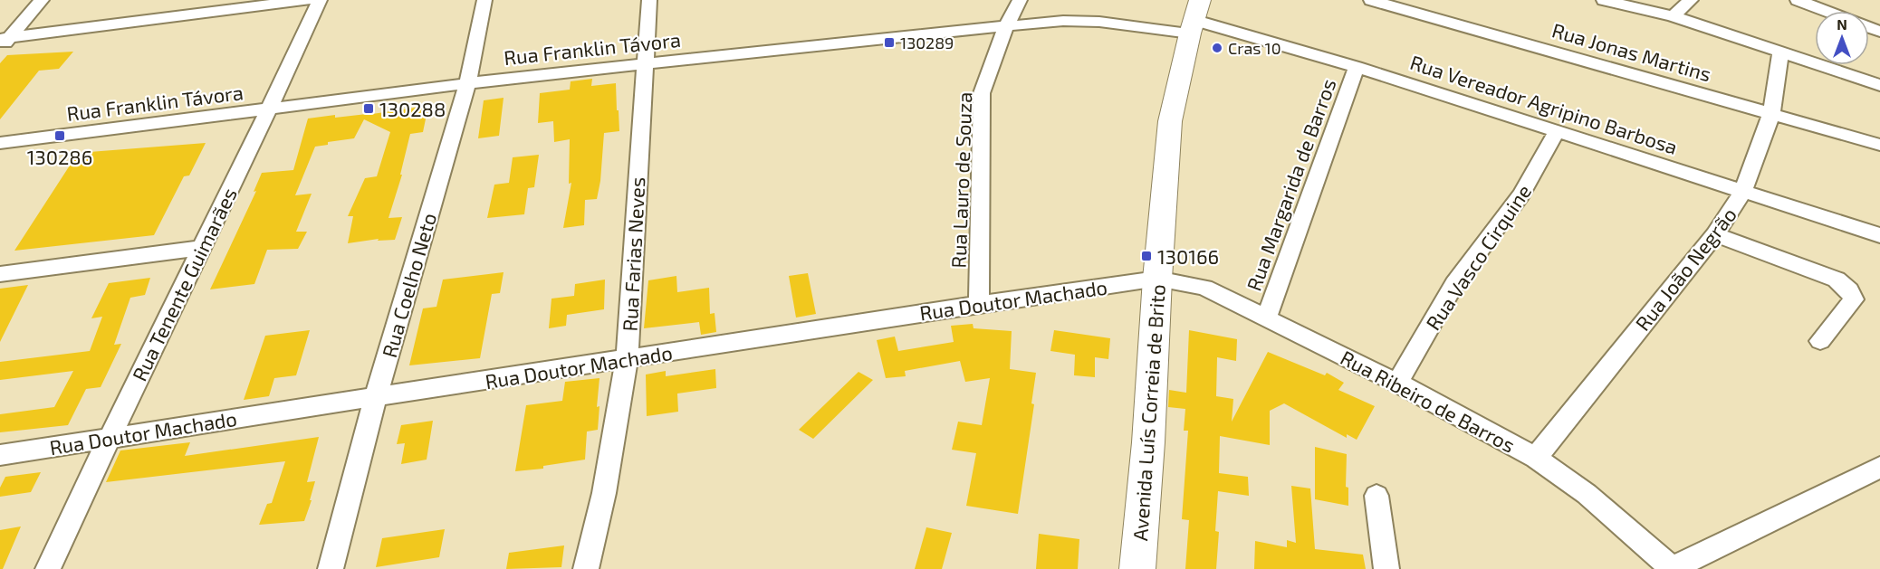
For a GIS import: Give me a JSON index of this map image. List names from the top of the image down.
{
  "streets": {
    "main road": ["Avenida Luís Correia de Brito"],
    "street": [
      "Rua Franklin Távora",
      "Rua Jonas Martins",
      "Rua Vereador Agripino Barbosa",
      "Rua Lauro de Souza",
      "Rua Margarida de Barros",
      "Rua Farias Neves",
      "Rua Vasco Cirquine",
      "Rua João Negrão",
      "Rua Tenente Guimarães",
      "Rua Coelho Neto",
      "Rua Doutor Machado",
      "Rua Ribeiro de Barros"
    ]
  },
  "crossings": [
    ["Rua Franklin Távora", "Rua Vereador Agripino Barbosa"],
    ["Rua Franklin Távora", "Rua Lauro de Souza"],
    ["Rua Franklin Távora", "Rua Farias Neves"],
    ["Rua Franklin Távora", "Rua Tenente Guimarães"],
    ["Rua Franklin Távora", "Rua Coelho Neto"],
    ["Rua Franklin Távora", "Avenida Luís Correia de Brito"],
    ["Rua Jonas Martins", "Rua João Negrão"],
    ["Rua Vereador Agripino Barbosa", "Rua Margarida de Barros"],
    ["Rua Vereador Agripino Barbosa", "Rua Vasco Cirquine"],
    ["Rua Vereador Agripino Barbosa", "Rua João Negrão"],
    ["Rua Vereador Agripino Barbosa", "Avenida Luís Correia de Brito"],
    ["Rua Lauro de Souza", "Rua Doutor Machado"],
    ["Rua Margarida de Barros", "Rua Ribeiro de Barros"],
    ["Rua Farias Neves", "Rua Doutor Machado"],
    ["Rua Vasco Cirquine", "Rua Ribeiro de Barros"],
    ["Rua João Negrão", "Rua Ribeiro de Barros"],
    ["Rua Tenente Guimarães", "Rua Doutor Machado"],
    ["Rua Coelho Neto", "Rua Doutor Machado"],
    ["Rua Doutor Machado", "Rua Ribeiro de Barros"],
    ["Rua Doutor Machado", "Avenida Luís Correia de Brito"],
    ["Rua Ribeiro de Barros", "Avenida Luís Correia de Brito"]
  ],
  "places": {
    "transit": [
      "130289",
      "130288",
      "130286",
      "130166"
    ],
    "other": ["Cras 10"]
  },
  "north": "top"
}
